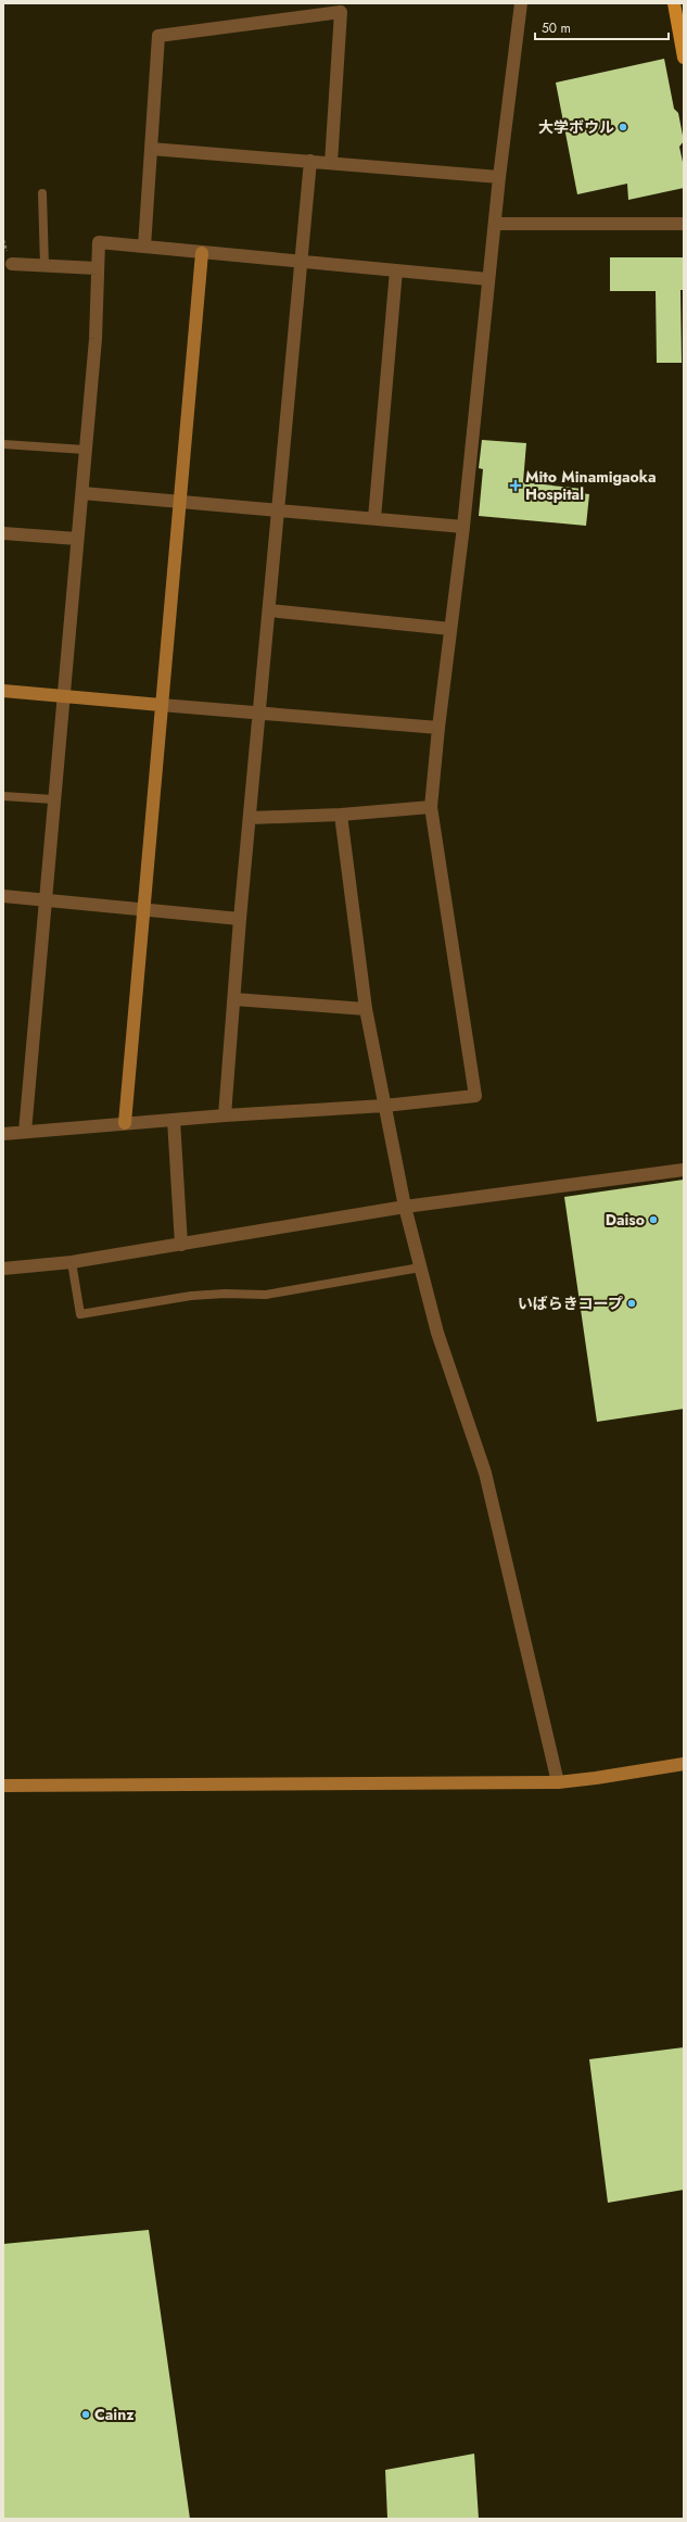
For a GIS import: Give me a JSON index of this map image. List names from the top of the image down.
{
  "places": {
    "other": [
      "大学ボウル",
      "Daiso",
      "いばらきコープ",
      "Cainz"
    ],
    "health": ["Mito Minamigaoka Hospital"]
  },
  "scale_bar": "50 m"
}
